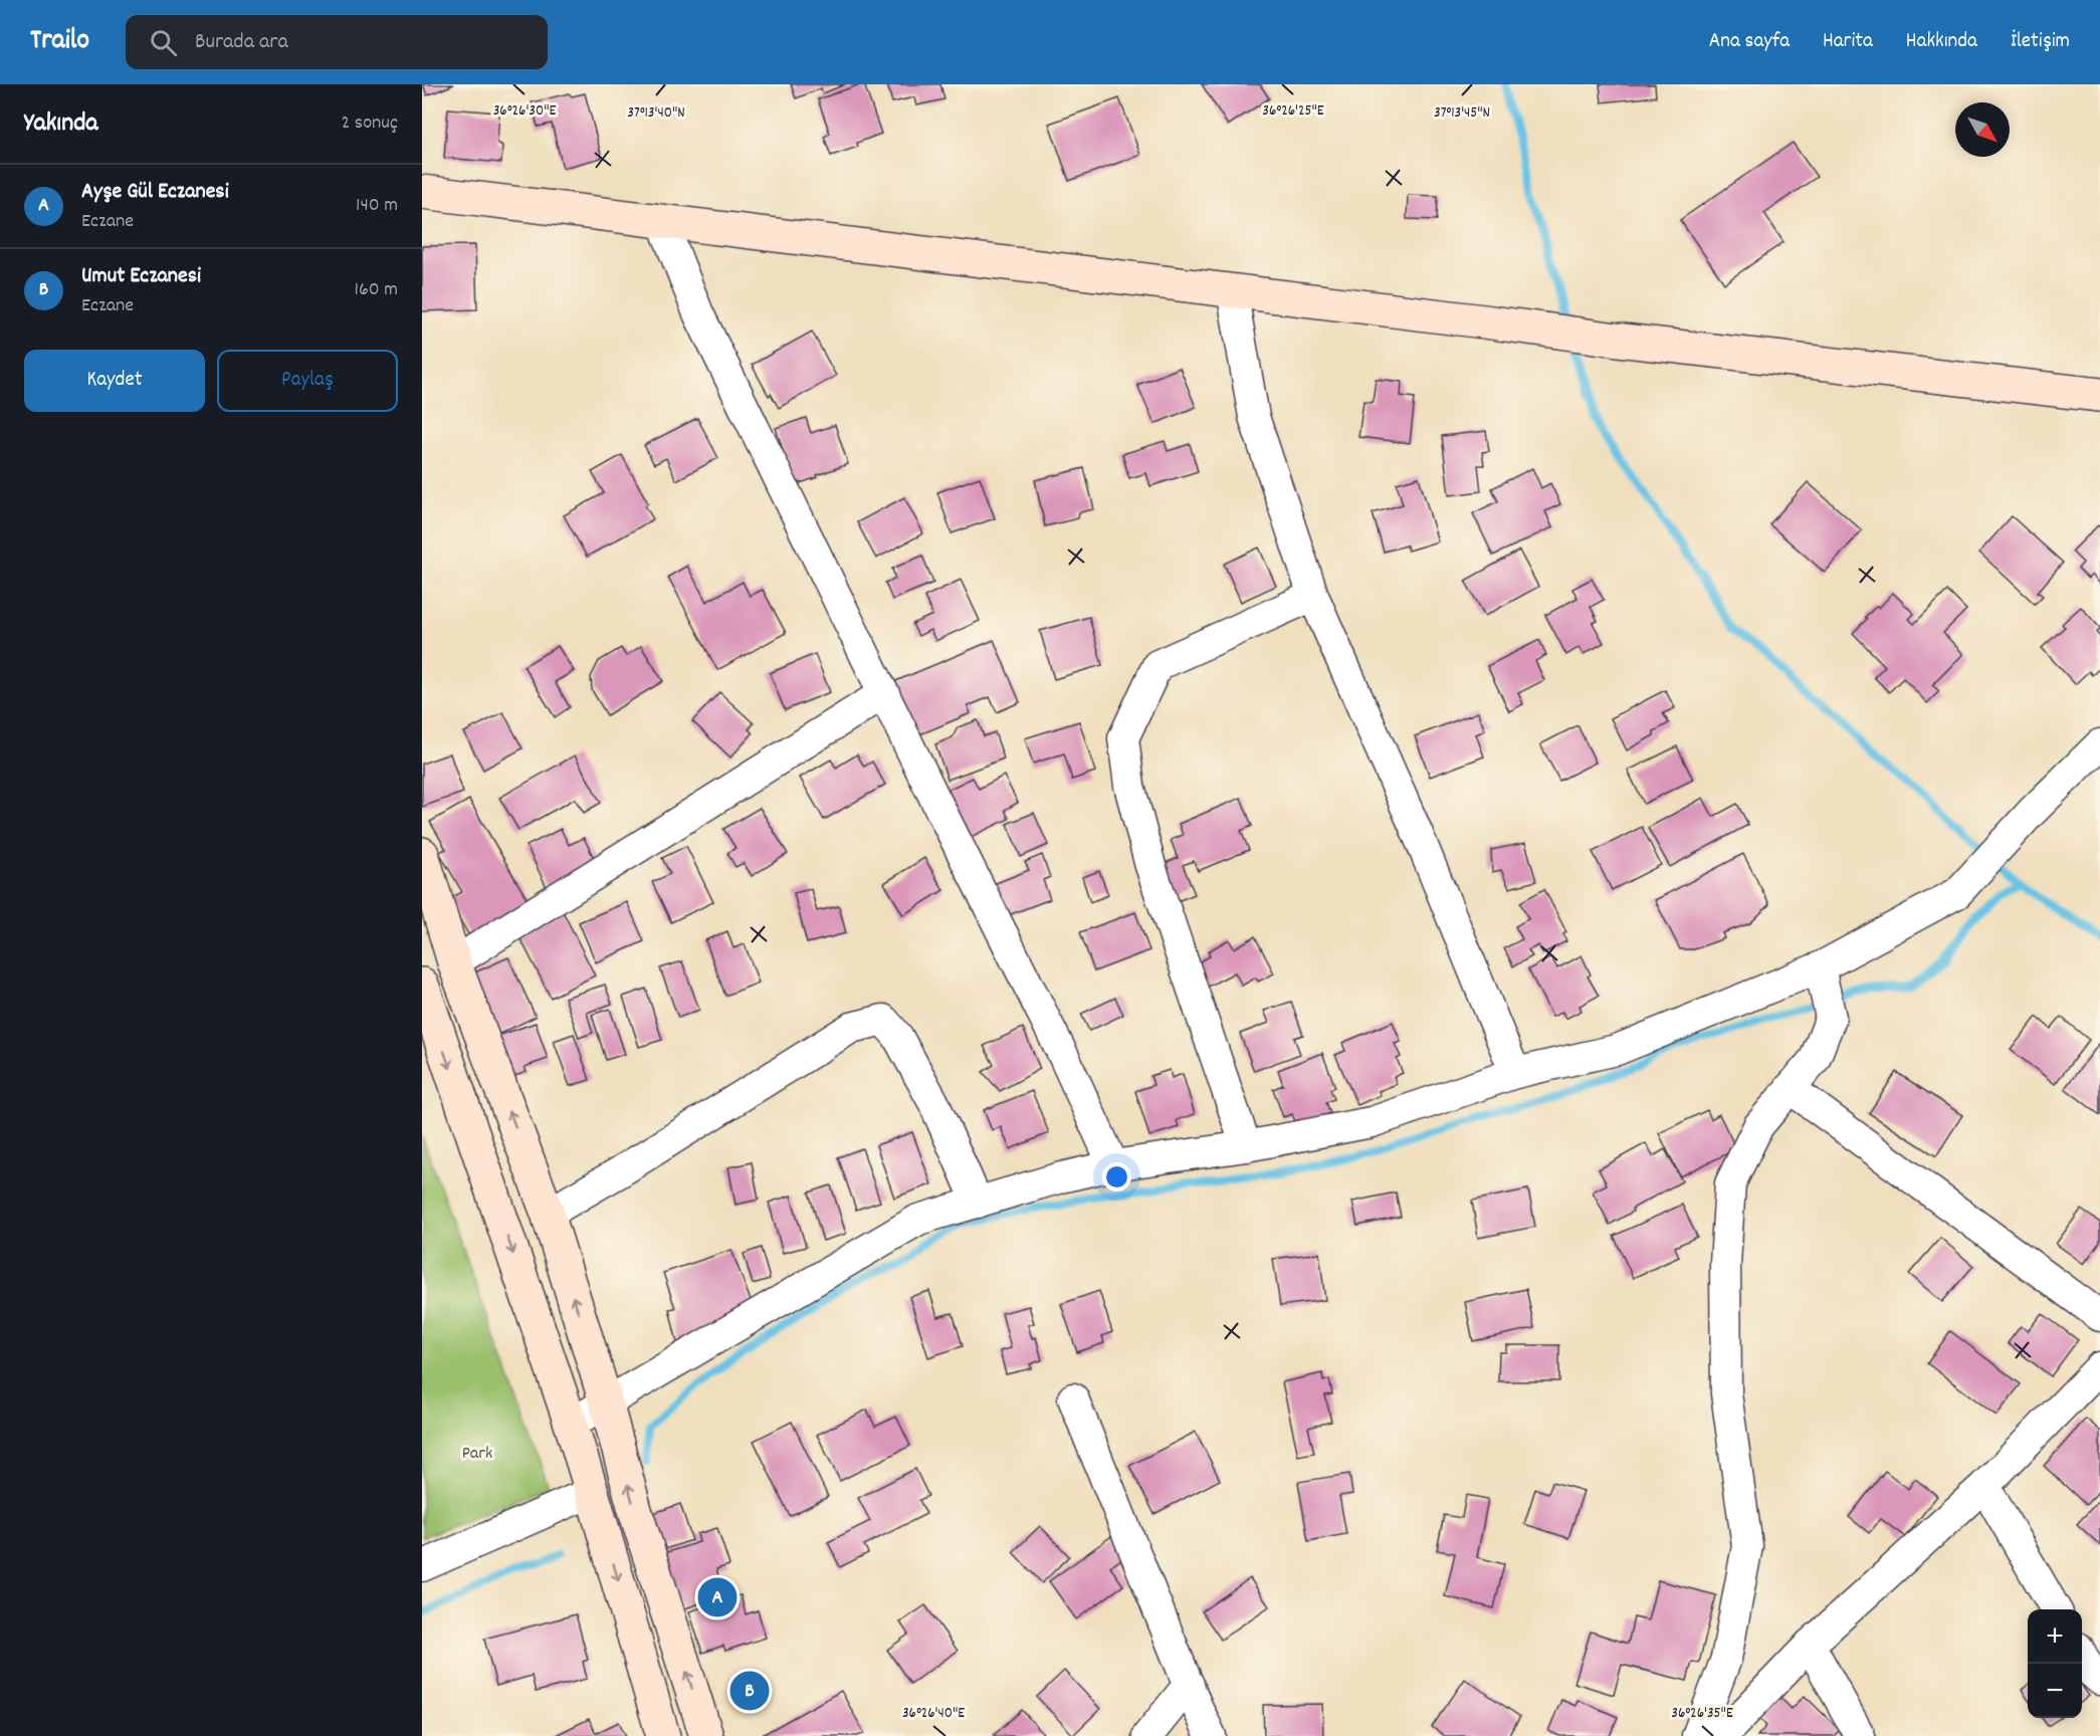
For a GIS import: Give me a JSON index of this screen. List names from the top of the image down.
{
  "parks": ["Park"],
  "north": "bottom right",
  "page": {
    "header": "Trailo",
    "search": "Burada ara",
    "nav": [
      "Ana sayfa",
      "Harita",
      "Hakkında",
      "İletişim"
    ],
    "heading": ["Yakında", "2 sonuç"],
    "list": [
      {
        "mark": "A",
        "name": "Ayşe Gül Eczanesi",
        "note": "Eczane",
        "value": "140 m"
      },
      {
        "mark": "B",
        "name": "Umut Eczanesi",
        "note": "Eczane",
        "value": "160 m"
      }
    ],
    "buttons": ["Kaydet", "Paylaş"],
    "pins": ["A", "B"],
    "map_buttons": ["+", "−"]
  },
  "coordinates": [
    "36°26'30\"E",
    "36°26'25\"E",
    "37°13'40\"N",
    "37°13'45\"N",
    "36°26'40\"E",
    "36°26'35\"E"
  ]
}
